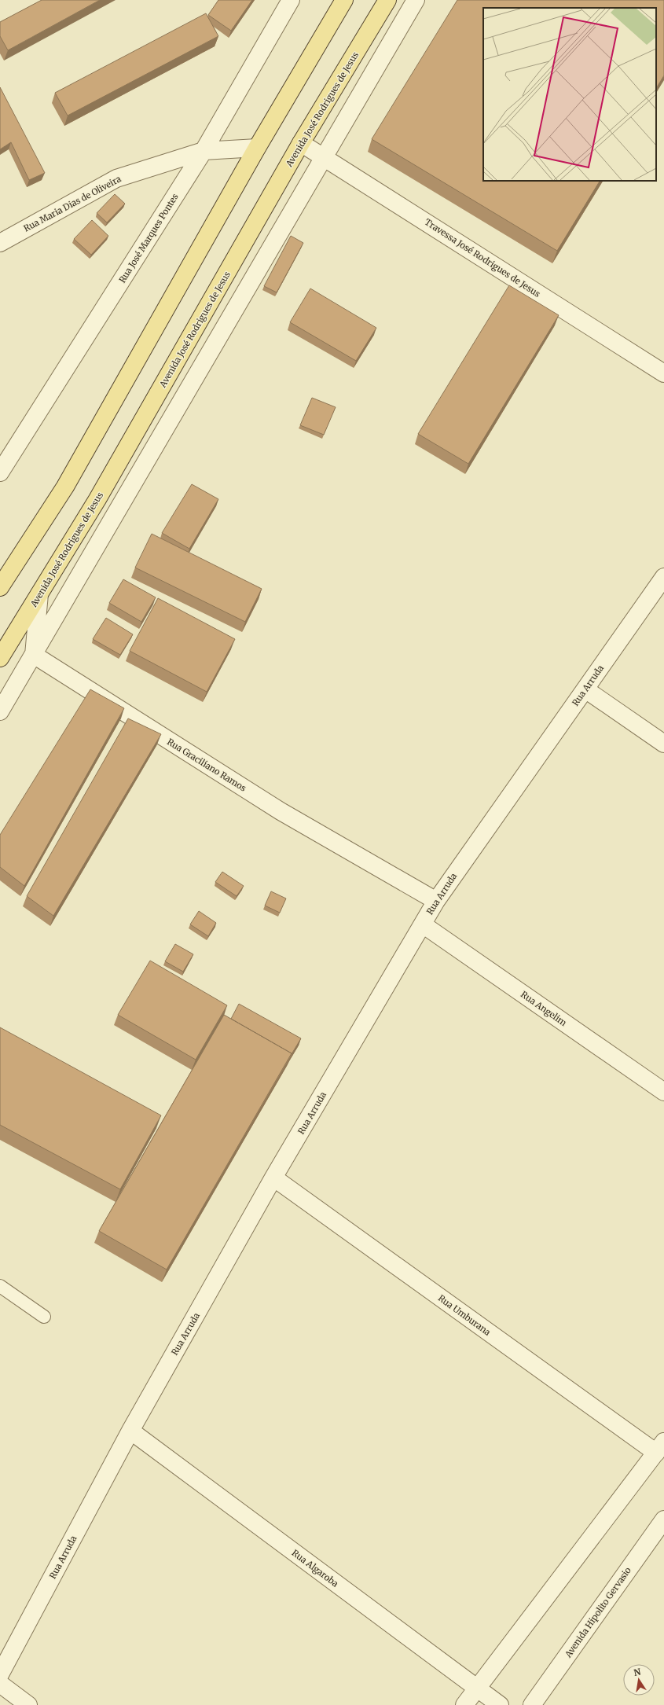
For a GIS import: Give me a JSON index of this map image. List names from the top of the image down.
{
  "streets": {
    "main road": ["Avenida José Rodrigues de Jesus"],
    "street": [
      "Rua Maria Dias de Oliveira",
      "Rua José Marques Pontes",
      "Travessa José Rodrigues de Jesus",
      "Rua Arruda",
      "Rua Graciliano Ramos",
      "Rua Angelim",
      "Rua Umburana",
      "Rua Algaroba",
      "Avenida Hipolito Gervasio"
    ]
  },
  "crossings": [
    ["Avenida José Rodrigues de Jesus", "Travessa José Rodrigues de Jesus"],
    ["Rua Maria Dias de Oliveira", "Rua José Marques Pontes"],
    ["Rua Arruda", "Rua Graciliano Ramos"],
    ["Rua Arruda", "Rua Angelim"],
    ["Rua Arruda", "Rua Umburana"],
    ["Rua Arruda", "Rua Algaroba"]
  ],
  "north": "top"
}
